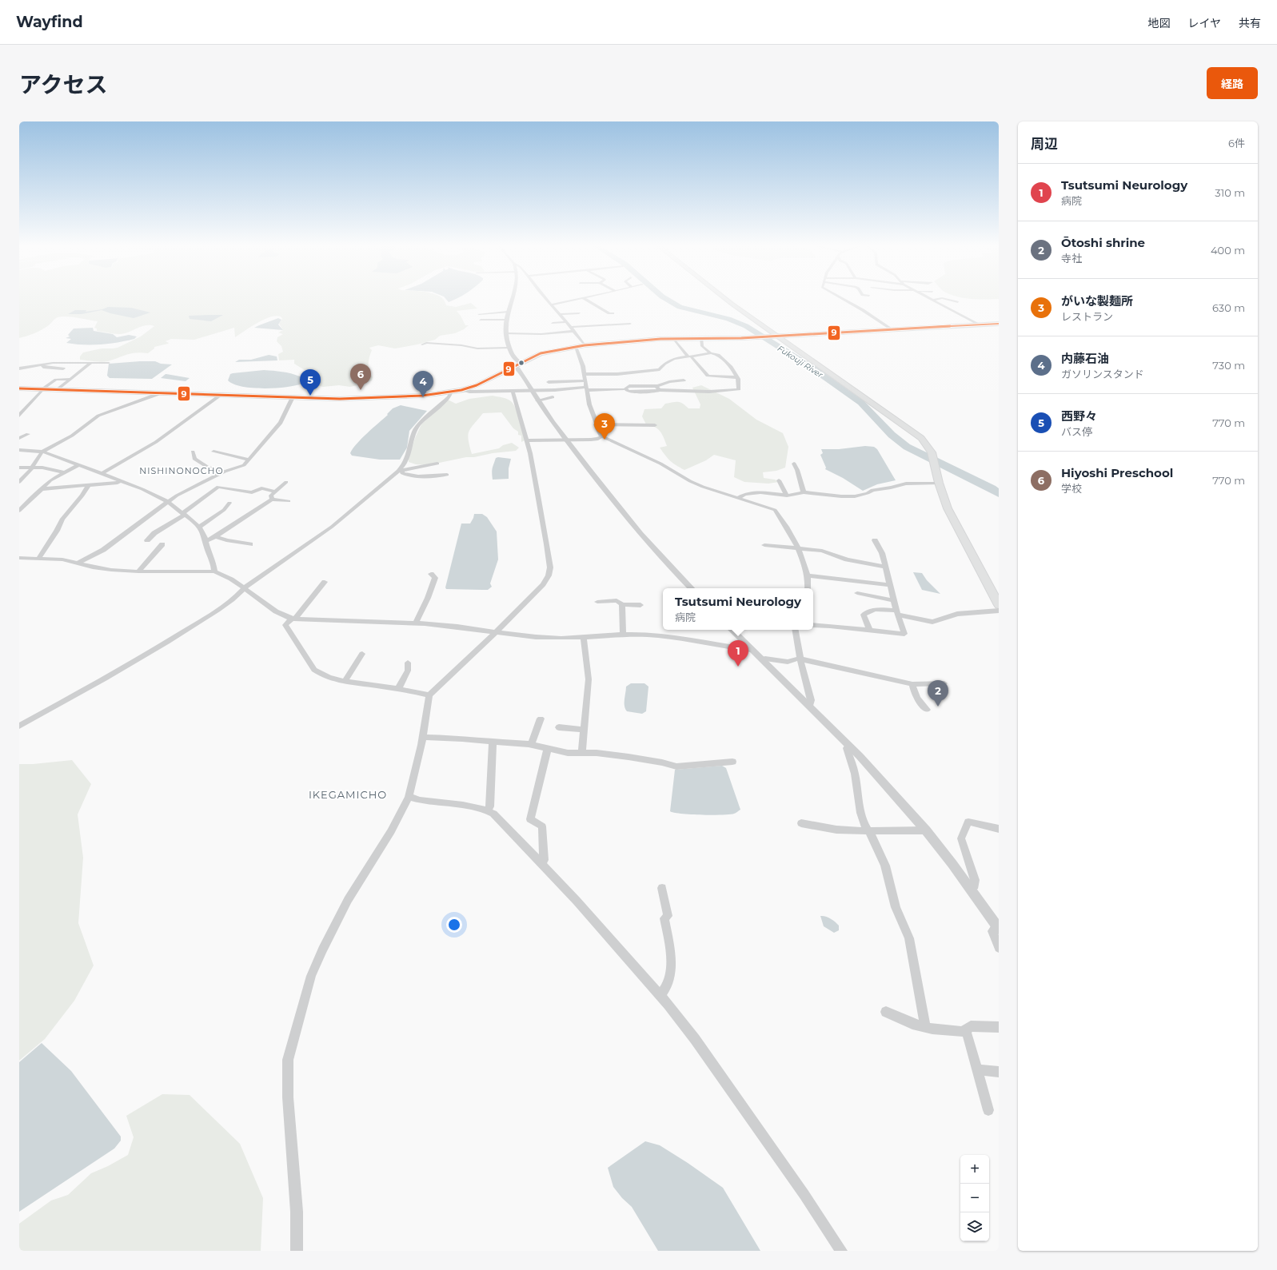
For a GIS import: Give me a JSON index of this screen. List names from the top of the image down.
{
  "districts": ["NISHINONOCHO", "IKEGAMICHO"],
  "water": ["Fukouji River"],
  "lines": ["transit line 9"],
  "page": {
    "header": "Wayfind",
    "nav": ["地図", "レイヤ", "共有"],
    "title": "アクセス",
    "buttons": "経路",
    "heading": ["周辺", "6件"],
    "list": [
      {
        "mark": "1",
        "name": "Tsutsumi Neurology",
        "note": "病院",
        "value": "310 m"
      },
      {
        "mark": "2",
        "name": "Ōtoshi shrine",
        "note": "寺社",
        "value": "400 m"
      },
      {
        "mark": "3",
        "name": "がいな製麺所",
        "note": "レストラン",
        "value": "630 m"
      },
      {
        "mark": "4",
        "name": "内藤石油",
        "note": "ガソリンスタンド",
        "value": "730 m"
      },
      {
        "mark": "5",
        "name": "西野々",
        "note": "バス停",
        "value": "770 m"
      },
      {
        "mark": "6",
        "name": "Hiyoshi Preschool",
        "note": "学校",
        "value": "770 m"
      }
    ],
    "pins": [
      "6",
      "5",
      "4",
      "3",
      "1",
      "2"
    ],
    "popup": ["Tsutsumi Neurology", "病院"],
    "map_buttons": ["+", "−"]
  }
}
